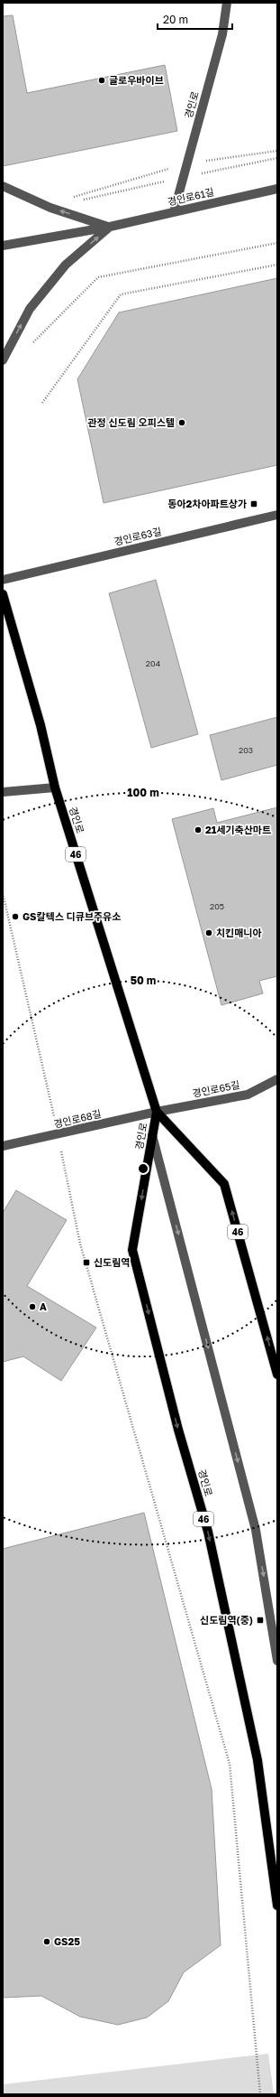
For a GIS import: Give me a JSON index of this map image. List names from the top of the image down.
{
  "streets": {
    "main road": ["경인로", "46"],
    "street": [
      "경인로61길",
      "경인로63길",
      "경인로65길",
      "경인로68길"
    ]
  },
  "crossings": [
    ["경인로", "경인로61길"],
    ["경인로", "경인로65길"],
    ["경인로", "경인로68길"],
    ["경인로65길", "경인로68길"]
  ],
  "places": {
    "other": [
      "글로우바이브",
      "관정 신도림 오피스텔",
      "21세기축산마트",
      "GS칼텍스 디큐브주유소",
      "치킨매니아",
      "A",
      "GS25"
    ],
    "transit": ["동아2차아파트상가", "신도림역", "신도림역(중)"]
  },
  "house_numbers": ["204", "203", "205"],
  "scale_bar": "20 m",
  "rings": ["100 m", "50 m"]
}
